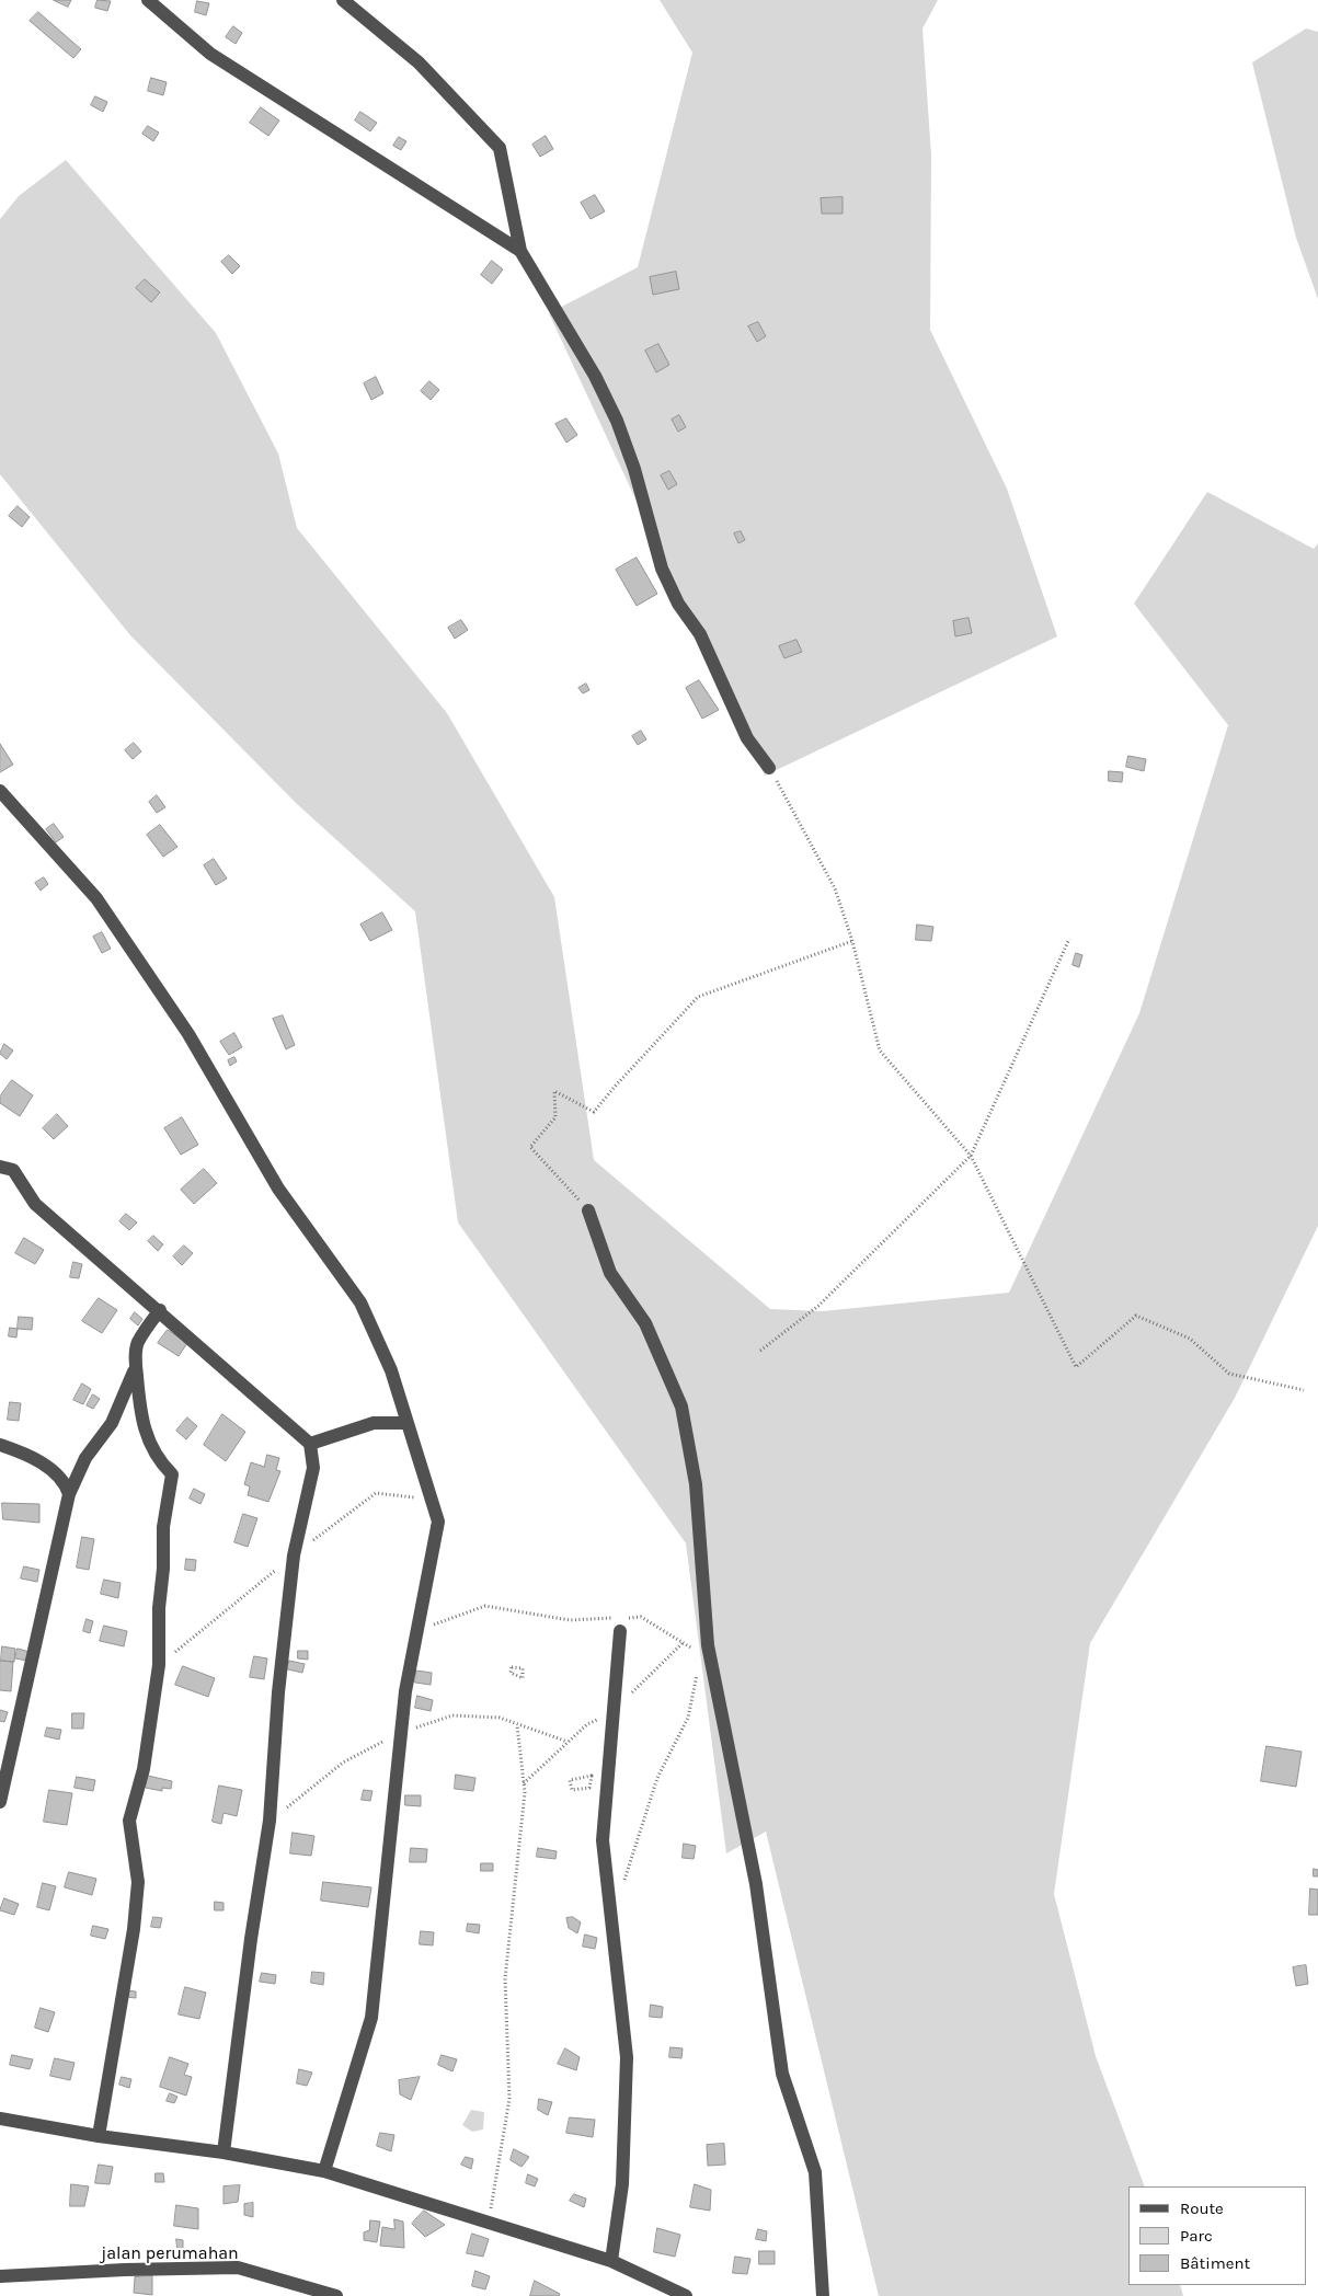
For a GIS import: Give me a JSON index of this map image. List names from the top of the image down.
{
  "streets": {
    "street": ["jalan perumahan"]
  },
  "legend": ["Route", "Parc", "Bâtiment"]
}
